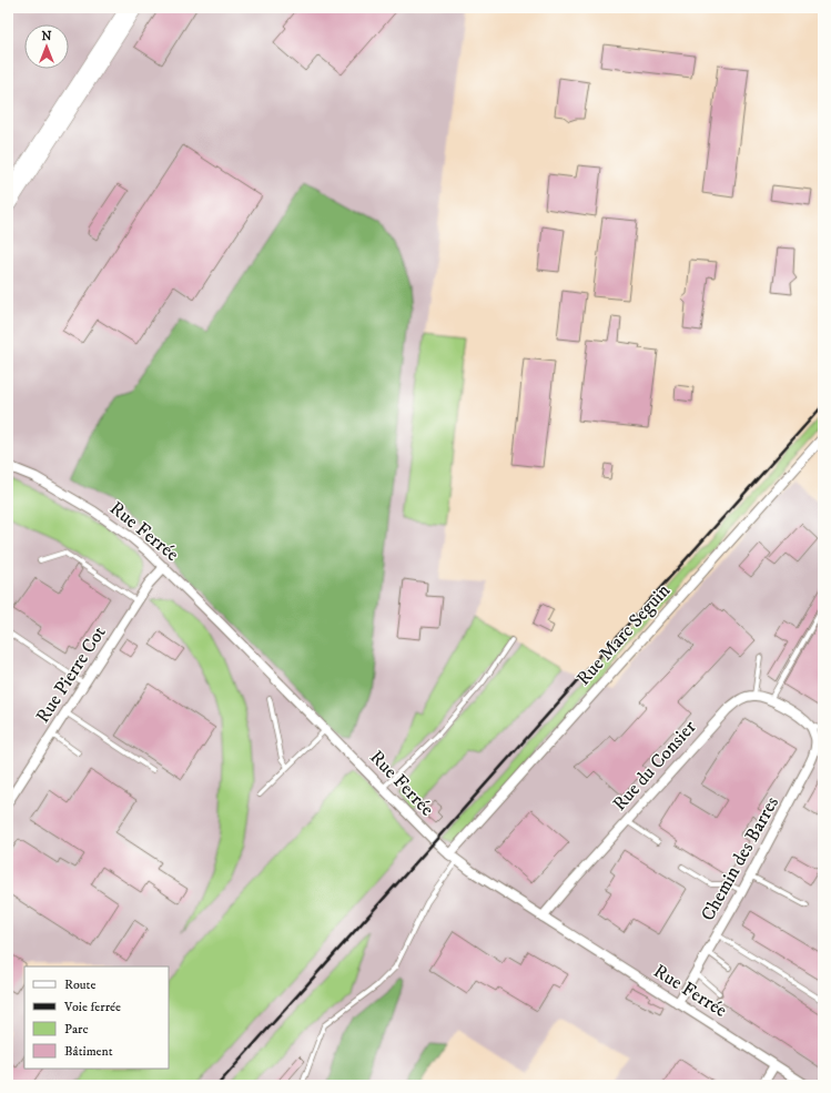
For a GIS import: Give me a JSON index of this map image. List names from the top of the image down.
{
  "streets": {
    "street": [
      "Rue Ferrée",
      "Rue Marc Seguin",
      "Rue Pierre Cot",
      "Rue du Consier",
      "Chemin des Barres"
    ]
  },
  "crossings": [
    ["Rue Ferrée", "Rue Marc Seguin"],
    ["Rue Ferrée", "Rue Pierre Cot"],
    ["Rue Ferrée", "Rue du Consier"],
    ["Rue Ferrée", "Chemin des Barres"]
  ],
  "legend": [
    "Route",
    "Voie ferrée",
    "Parc",
    "Bâtiment"
  ],
  "north": "top"
}
